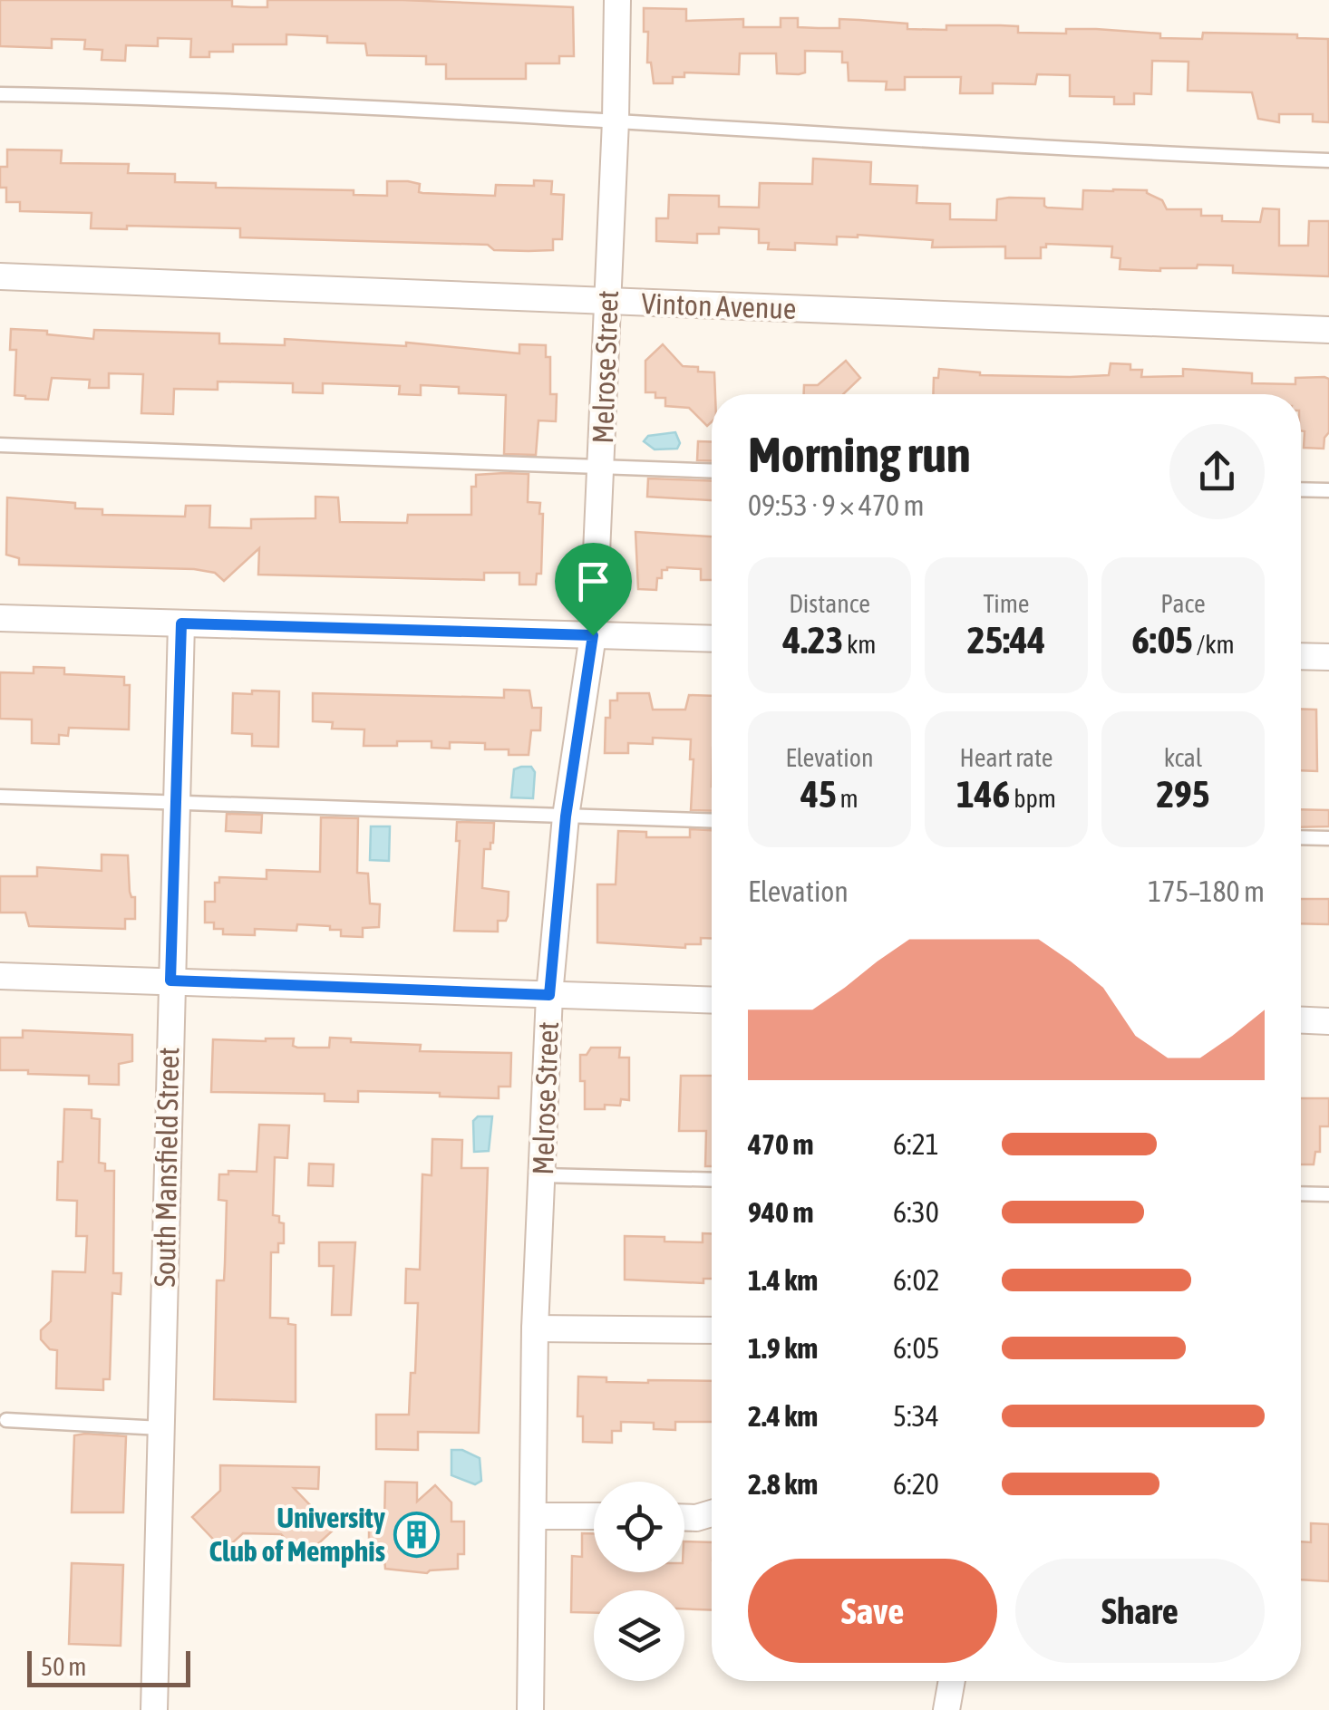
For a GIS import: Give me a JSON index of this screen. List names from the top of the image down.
{
  "streets": {
    "street": ["Vinton Avenue", "Melrose Street", "South Mansfield Street"]
  },
  "crossings": [
    ["Vinton Avenue", "Melrose Street"]
  ],
  "places": {
    "building": ["University Club of Memphis"]
  },
  "scale_bar": "50 m",
  "page": {
    "heading": ["Morning run", "09:53 · 9 × 470 m"],
    "stats": [
      ["Distance", "4.23 km"],
      ["Time", "25:44"],
      ["Pace", "6:05 /km"],
      ["Elevation", "45 m"],
      ["Heart rate", "146 bpm"],
      ["kcal", "295"]
    ],
    "chart": ["Elevation", "175–180 m"],
    "list": [
      {
        "name": "470 m",
        "note": "6:21"
      },
      {
        "name": "940 m",
        "note": "6:30"
      },
      {
        "name": "1.4 km",
        "note": "6:02"
      },
      {
        "name": "1.9 km",
        "note": "6:05"
      },
      {
        "name": "2.4 km",
        "note": "5:34"
      },
      {
        "name": "2.8 km",
        "note": "6:20"
      }
    ],
    "buttons": ["Save", "Share"],
    "scale": "50 m"
  }
}
